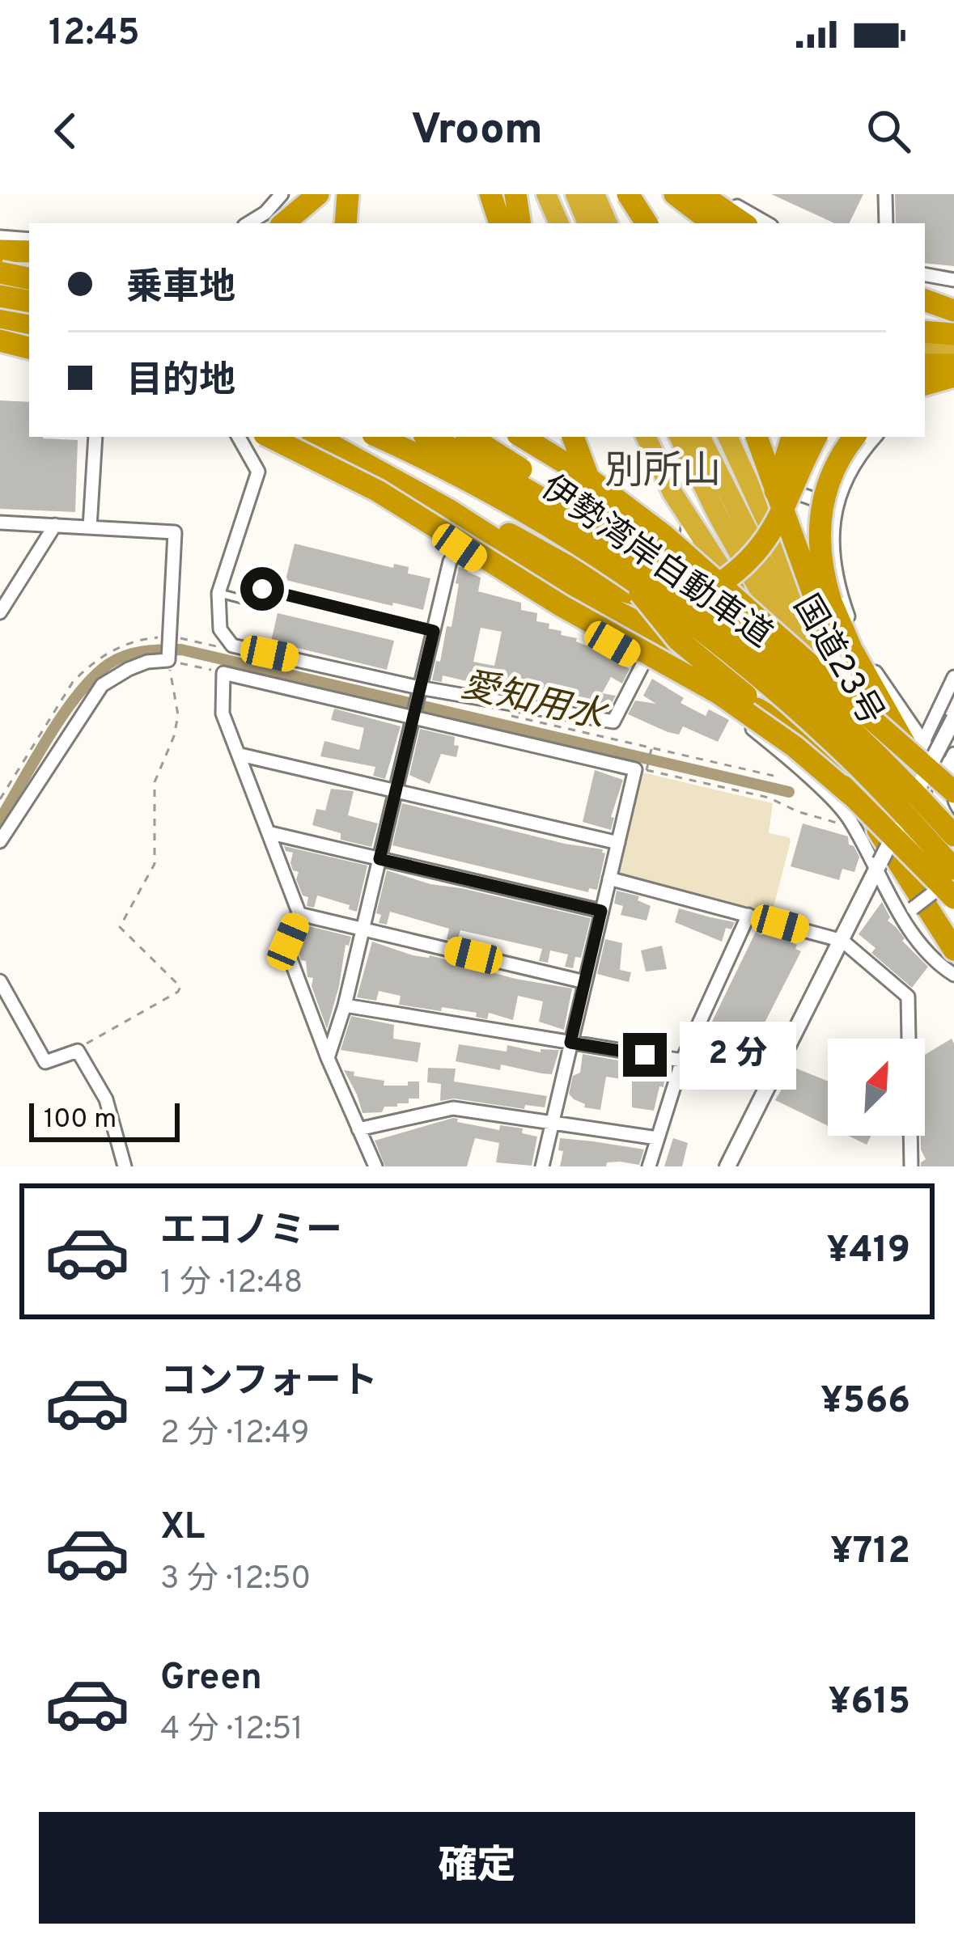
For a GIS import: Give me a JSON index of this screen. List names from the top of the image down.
{
  "streets": {
    "highway": ["伊勢湾岸自動車道", "国道23号"]
  },
  "crossings": [
    ["伊勢湾岸自動車道", "国道23号"]
  ],
  "districts": ["別所山"],
  "water": ["愛知用水"],
  "scale_bar": "100 m",
  "north": "top right",
  "page": {
    "status": "12:45",
    "header": "Vroom",
    "banner": ["乗車地", "目的地"],
    "bubble": "2 分",
    "scale": "100 m",
    "list": [
      {
        "name": "エコノミー",
        "note": "1 分 · 12:48",
        "value": "¥419"
      },
      {
        "name": "コンフォート",
        "note": "2 分 · 12:49",
        "value": "¥566"
      },
      {
        "name": "XL",
        "note": "3 分 · 12:50",
        "value": "¥712"
      },
      {
        "name": "Green",
        "note": "4 分 · 12:51",
        "value": "¥615"
      }
    ],
    "buttons": "確定"
  }
}
